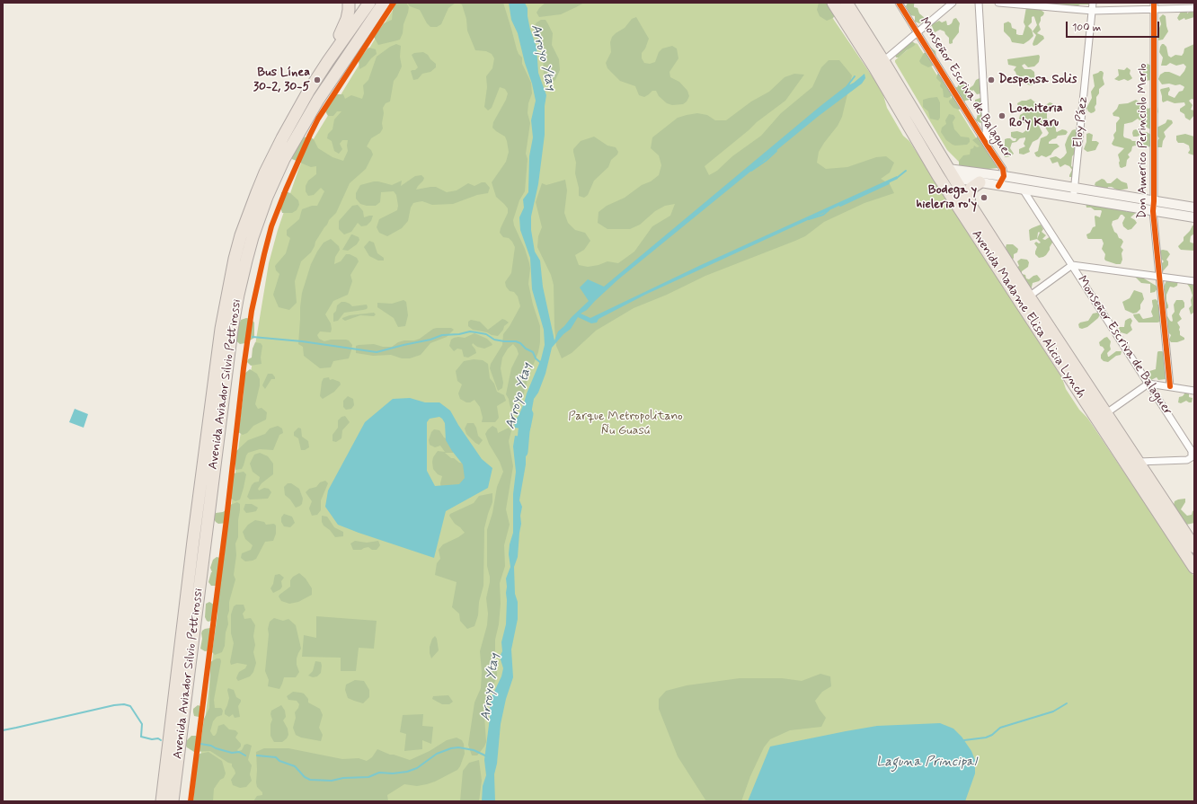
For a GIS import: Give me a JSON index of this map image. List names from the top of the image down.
{
  "streets": {
    "highway": ["Avenida Madame Elisa Alicia Lynch", "Avenida Aviador Silvio Pettirossi"],
    "street": ["Monseñor Escriva de Balaguer", "Eloy Páez", "Don Americo Perinciolo Merlo"]
  },
  "crossings": [
    ["Monseñor Escriva de Balaguer", "Avenida Madame Elisa Alicia Lynch"]
  ],
  "water": ["Arroyo Ytay", "Laguna Principal"],
  "parks": ["Parque Metropolitano Ñu Guasú"],
  "places": [
    "Bus Línea 30-2, 30-5",
    "Despensa Solis",
    "Lomiteria Ro'y Karu",
    "Bodega y hieleria ro'y"
  ],
  "scale_bar": "100 m"
}
